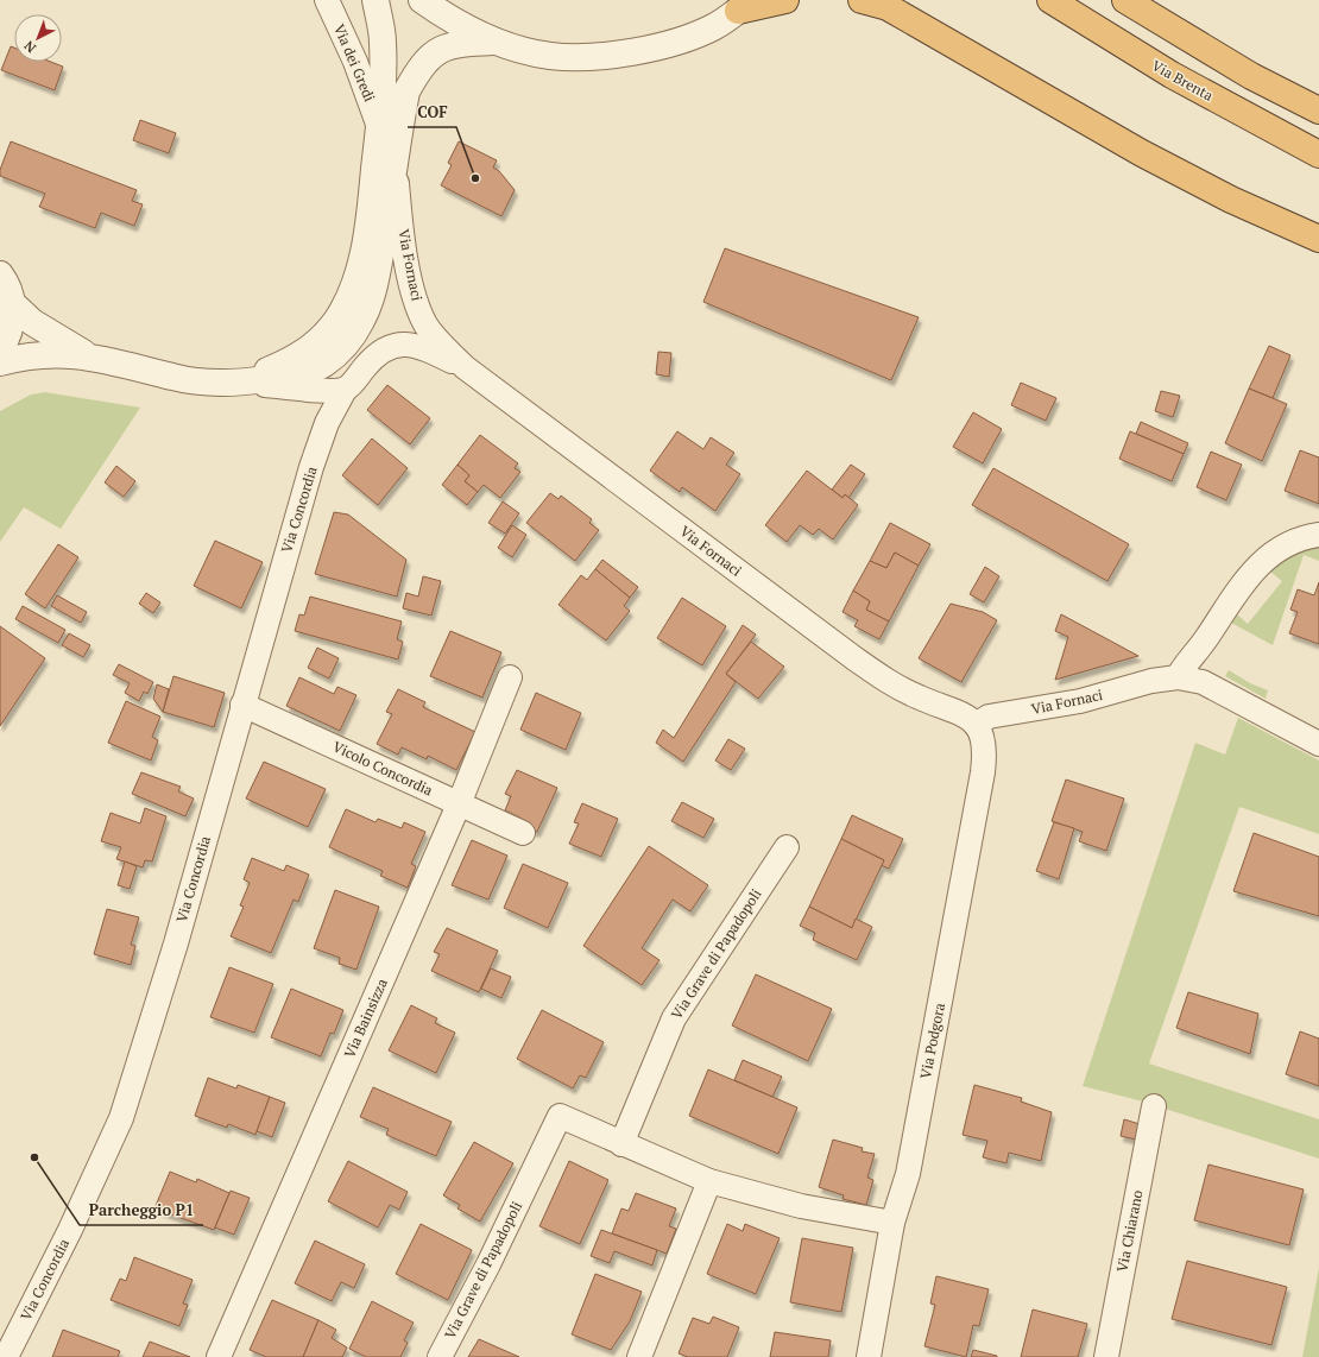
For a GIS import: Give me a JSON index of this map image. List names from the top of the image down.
{
  "streets": {
    "highway": ["Via Brenta"],
    "street": [
      "Via dei Gredi",
      "Via Fornaci",
      "Via Concordia",
      "Vicolo Concordia",
      "Via Grave di Papadopoli",
      "Via Bainsizza",
      "Via Podgora",
      "Via Chiarano"
    ]
  },
  "crossings": [
    ["Via Fornaci", "Via Concordia"],
    ["Via Fornaci", "Via Podgora"],
    ["Via Concordia", "Vicolo Concordia"],
    ["Vicolo Concordia", "Via Bainsizza"],
    ["Via Grave di Papadopoli", "Via Podgora"]
  ],
  "places": ["COF", "Parcheggio P1"],
  "north": "bottom left"
}
